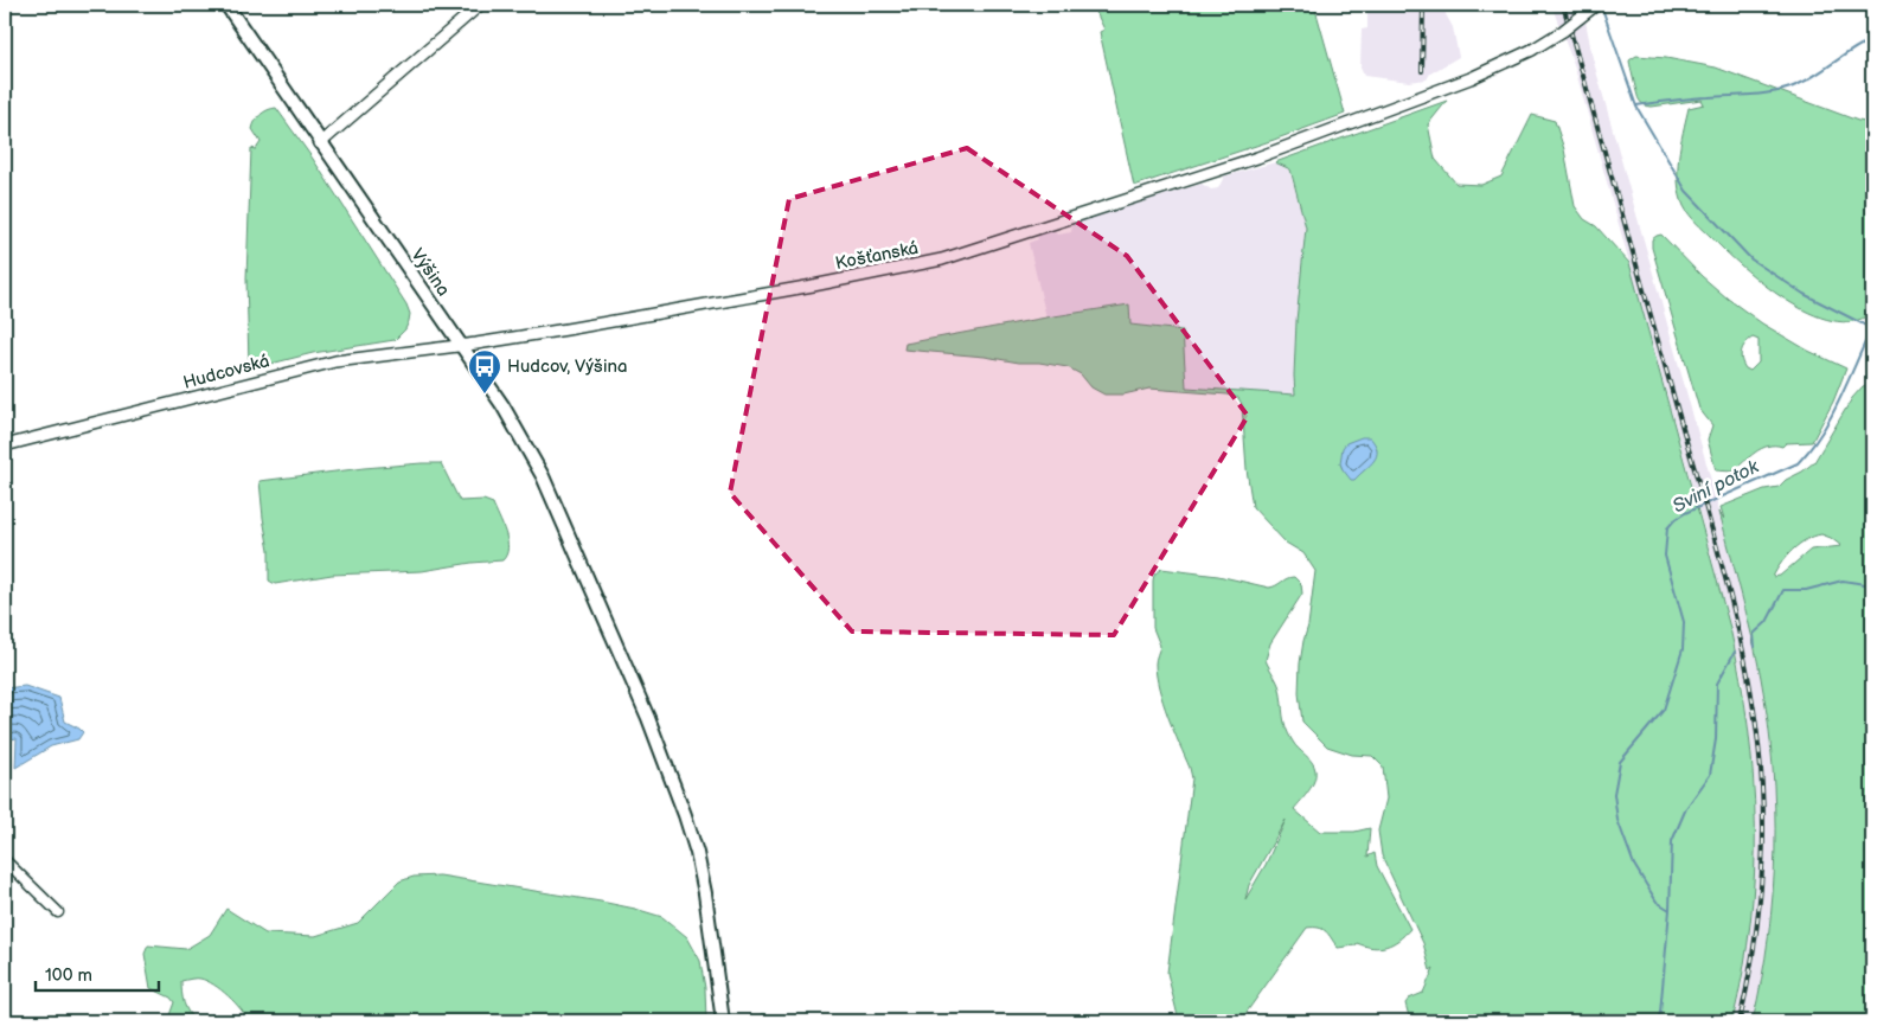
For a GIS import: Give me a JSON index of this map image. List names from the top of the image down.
{
  "streets": {
    "main road": ["Výšina"],
    "street": ["Košťanská", "Hudcovská"]
  },
  "crossings": [
    ["Košťanská", "Výšina"],
    ["Košťanská", "Hudcovská"],
    ["Výšina", "Hudcovská"]
  ],
  "water": ["Sviní potok"],
  "places": {
    "bus stop": ["Hudcov, Výšina"]
  },
  "scale_bar": "100 m"
}
